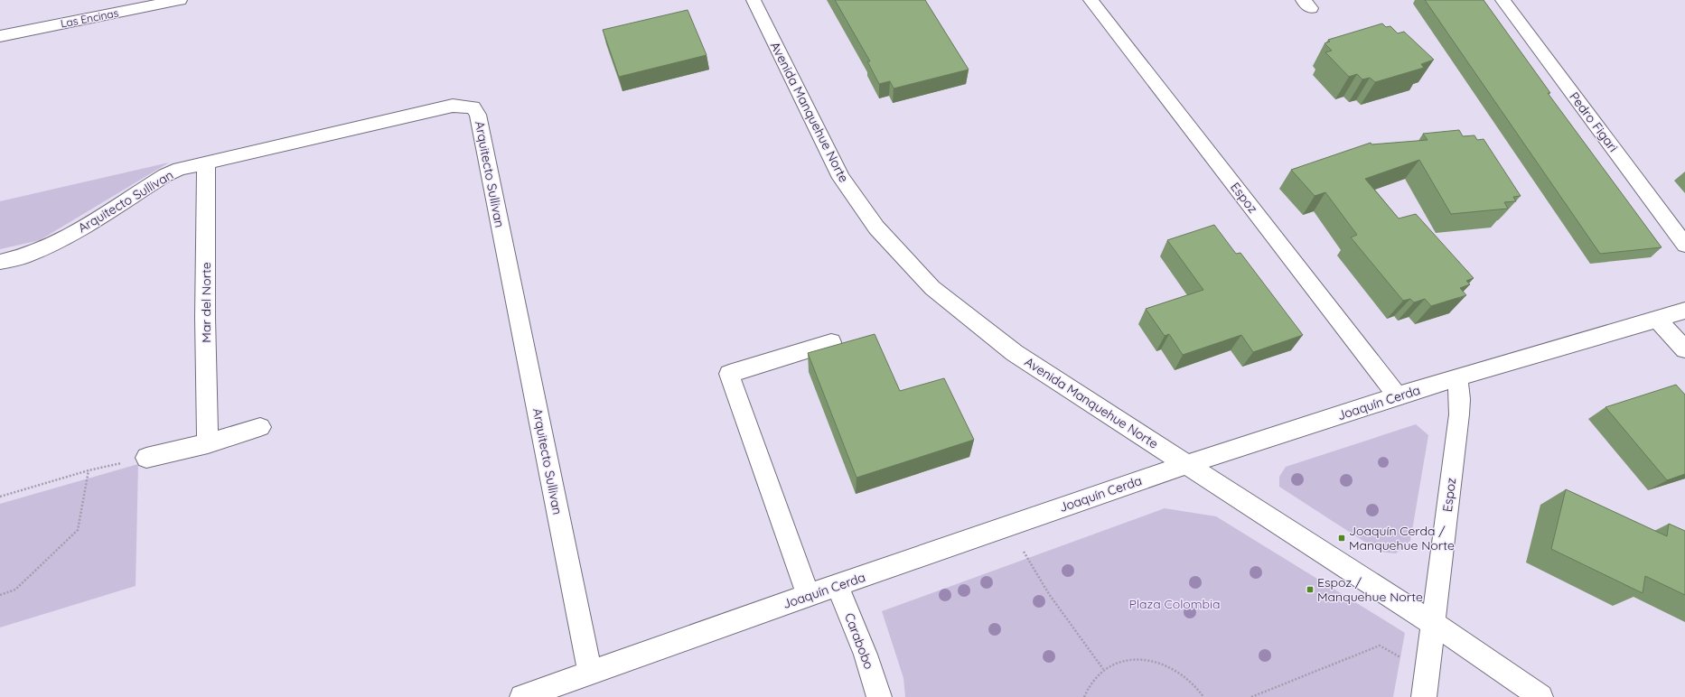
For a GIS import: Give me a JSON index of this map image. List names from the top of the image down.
{
  "streets": {
    "street": [
      "Las Encinas",
      "Avenida Manquehue Norte",
      "Pedro Figari",
      "Arquitecto Sullivan",
      "Espoz",
      "Mar del Norte",
      "Joaquín Cerda",
      "Carabobo"
    ]
  },
  "crossings": [
    ["Avenida Manquehue Norte", "Espoz"],
    ["Avenida Manquehue Norte", "Joaquín Cerda"],
    ["Arquitecto Sullivan", "Mar del Norte"],
    ["Arquitecto Sullivan", "Joaquín Cerda"],
    ["Espoz", "Joaquín Cerda"],
    ["Joaquín Cerda", "Carabobo"]
  ],
  "parks": ["Plaza Colombia"],
  "places": {
    "transit": ["Joaquín Cerda / Manquehue Norte", "Espoz / Manquehue Norte"]
  }
}
